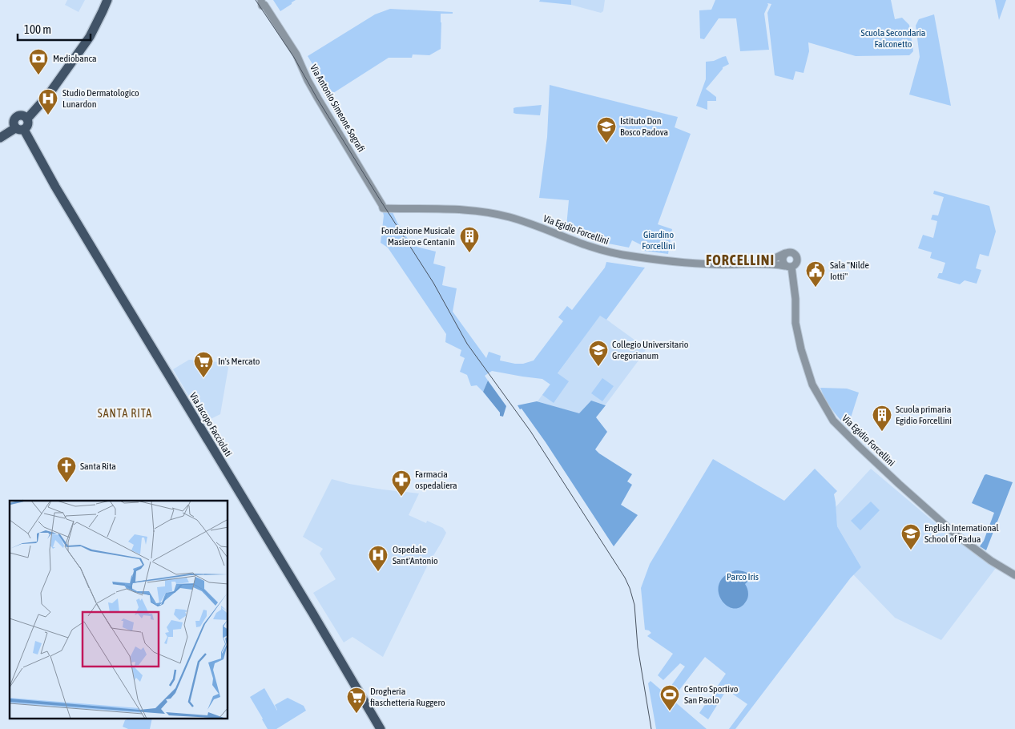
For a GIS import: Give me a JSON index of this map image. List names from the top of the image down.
{
  "streets": {
    "main road": ["Via Jacopo Facciolati"],
    "street": ["Via Antonio Simeone Sografi", "Via Egidio Forcellini"]
  },
  "crossings": [
    ["Via Antonio Simeone Sografi", "Via Egidio Forcellini"]
  ],
  "districts": ["FORCELLINI", "SANTA RITA"],
  "parks": ["Scuola Secondaria Falconetto", "Giardino Forcellini", "Parco Iris"],
  "places": {
    "bank": ["Mediobanca"],
    "hospital": ["Studio Dermatologico Lunardon", "Ospedale Sant'Antonio"],
    "school or university": ["Istituto Don Bosco Padova", "Collegio Universitario Gregorianum", "English International School of Padua"],
    "building": ["Fondazione Musicale Masiero e Centanin", "Scuola primaria Egidio Forcellini"],
    "public building": ["Sala \"Nilde Iotti\""],
    "supermarket": ["In's Mercato", "Drogheria fiaschetteria Ruggero"],
    "church": ["Santa Rita"],
    "pharmacy": ["Farmacia ospedaliera"],
    "sports": ["Centro Sportivo San Paolo"]
  },
  "scale_bar": "100 m"
}
